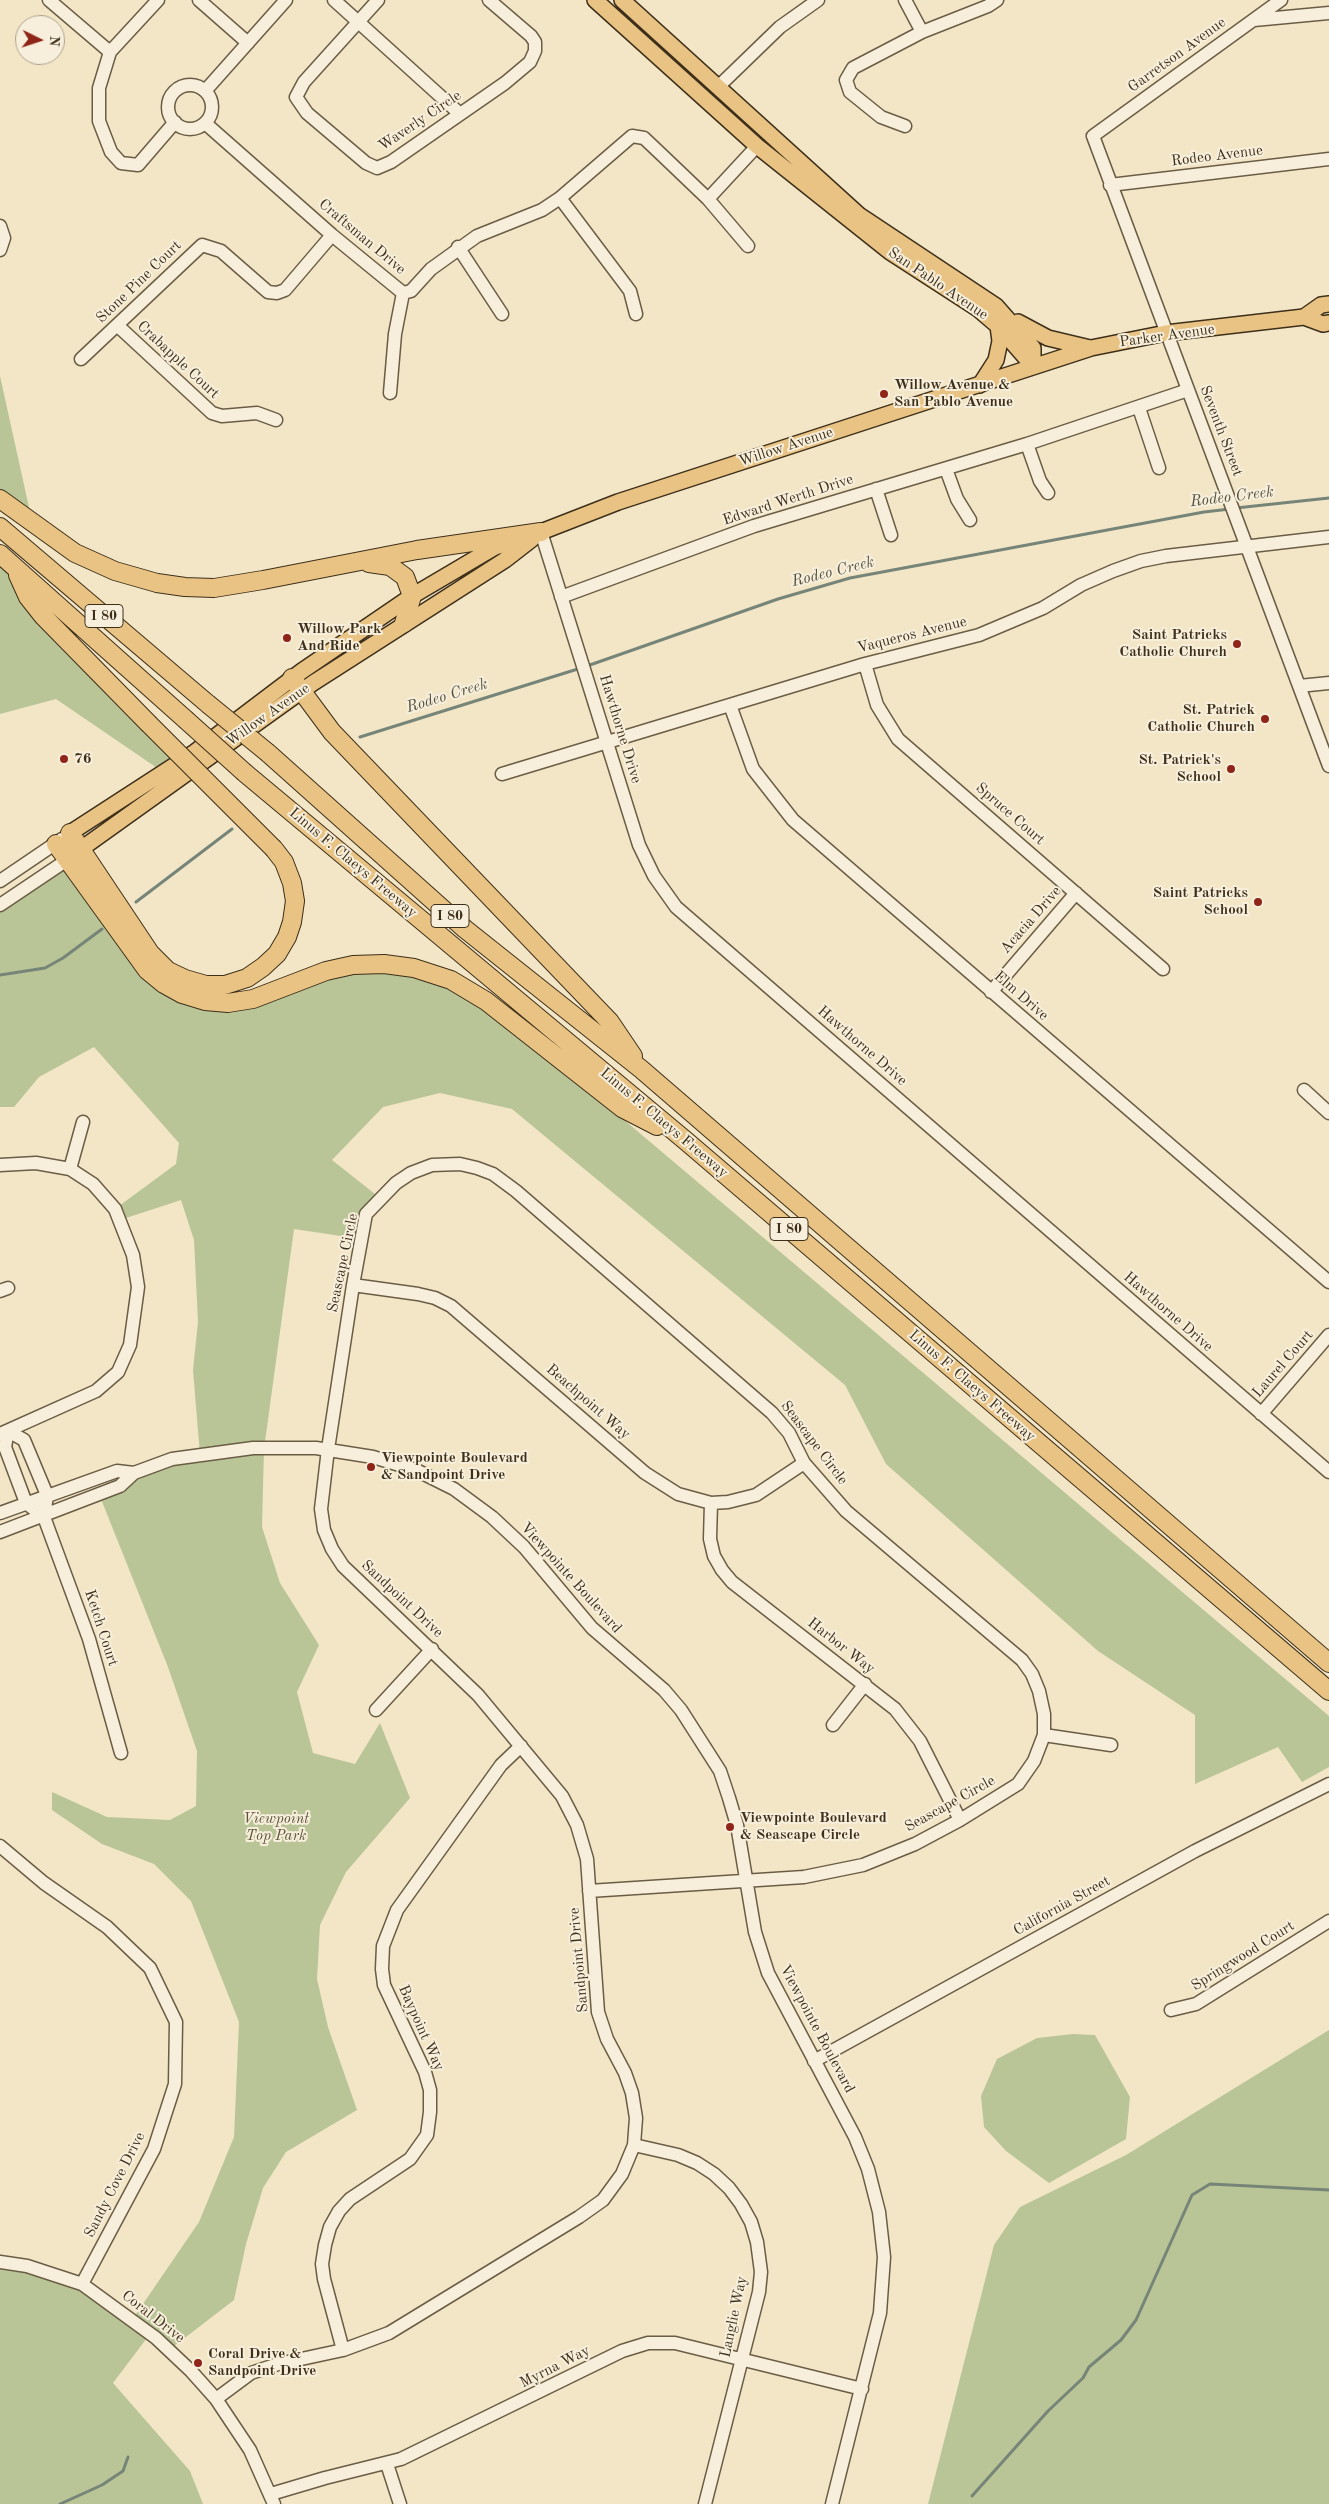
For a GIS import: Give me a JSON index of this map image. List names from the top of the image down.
{
  "streets": {
    "highway": ["I 80", "Linus F. Claeys Freeway"],
    "main road": ["San Pablo Avenue", "Parker Avenue", "Willow Avenue"],
    "street": [
      "Garretson Avenue",
      "Waverly Circle",
      "Rodeo Avenue",
      "Craftsman Drive",
      "Stone Pine Court",
      "Crabapple Court",
      "Seventh Street",
      "Edward Werth Drive",
      "Vaqueros Avenue",
      "Hawthorne Drive",
      "Spruce Court",
      "Acacia Drive",
      "Elm Drive",
      "Seascape Circle",
      "Laurel Court",
      "Beachpoint Way",
      "Viewpointe Boulevard",
      "Sandpoint Drive",
      "Ketch Court",
      "Harbor Way",
      "California Street",
      "Springwood Court",
      "Baypoint Way",
      "Sandy Cove Drive",
      "Coral Drive",
      "Langlie Way",
      "Myrna Way"
    ]
  },
  "crossings": [
    ["Garretson Avenue", "Seventh Street"],
    ["Rodeo Avenue", "Seventh Street"],
    ["Craftsman Drive", "Stone Pine Court"],
    ["Stone Pine Court", "Crabapple Court"],
    ["San Pablo Avenue", "Parker Avenue"],
    ["San Pablo Avenue", "Willow Avenue"],
    ["Parker Avenue", "Seventh Street"],
    ["Parker Avenue", "Willow Avenue"],
    ["Seventh Street", "Edward Werth Drive"],
    ["Seventh Street", "Vaqueros Avenue"],
    ["Willow Avenue", "Hawthorne Drive"],
    ["Edward Werth Drive", "Hawthorne Drive"],
    ["Vaqueros Avenue", "Hawthorne Drive"],
    ["Vaqueros Avenue", "Spruce Court"],
    ["Vaqueros Avenue", "Elm Drive"],
    ["Hawthorne Drive", "Laurel Court"],
    ["Spruce Court", "Acacia Drive"],
    ["Acacia Drive", "Elm Drive"],
    ["Seascape Circle", "Beachpoint Way"],
    ["Seascape Circle", "Viewpointe Boulevard"],
    ["Seascape Circle", "Sandpoint Drive"],
    ["Seascape Circle", "Harbor Way"],
    ["Beachpoint Way", "Harbor Way"],
    ["Viewpointe Boulevard", "Sandpoint Drive"],
    ["Viewpointe Boulevard", "Ketch Court"],
    ["Viewpointe Boulevard", "California Street"],
    ["Viewpointe Boulevard", "Myrna Way"],
    ["Sandpoint Drive", "Baypoint Way"],
    ["Sandpoint Drive", "Coral Drive"],
    ["Sandpoint Drive", "Langlie Way"],
    ["Sandy Cove Drive", "Coral Drive"],
    ["Coral Drive", "Myrna Way"],
    ["Langlie Way", "Myrna Way"]
  ],
  "water": ["Rodeo Creek"],
  "parks": ["Viewpoint Top Park"],
  "places": [
    "Willow Avenue & San Pablo Avenue",
    "Willow Park And Ride",
    "Saint Patricks Catholic Church",
    "St. Patrick Catholic Church",
    "76",
    "St. Patrick's School",
    "Saint Patricks School",
    "Viewpointe Boulevard & Sandpoint Drive",
    "Viewpointe Boulevard & Seascape Circle",
    "Coral Drive & Sandpoint Drive"
  ],
  "north": "right"
}
